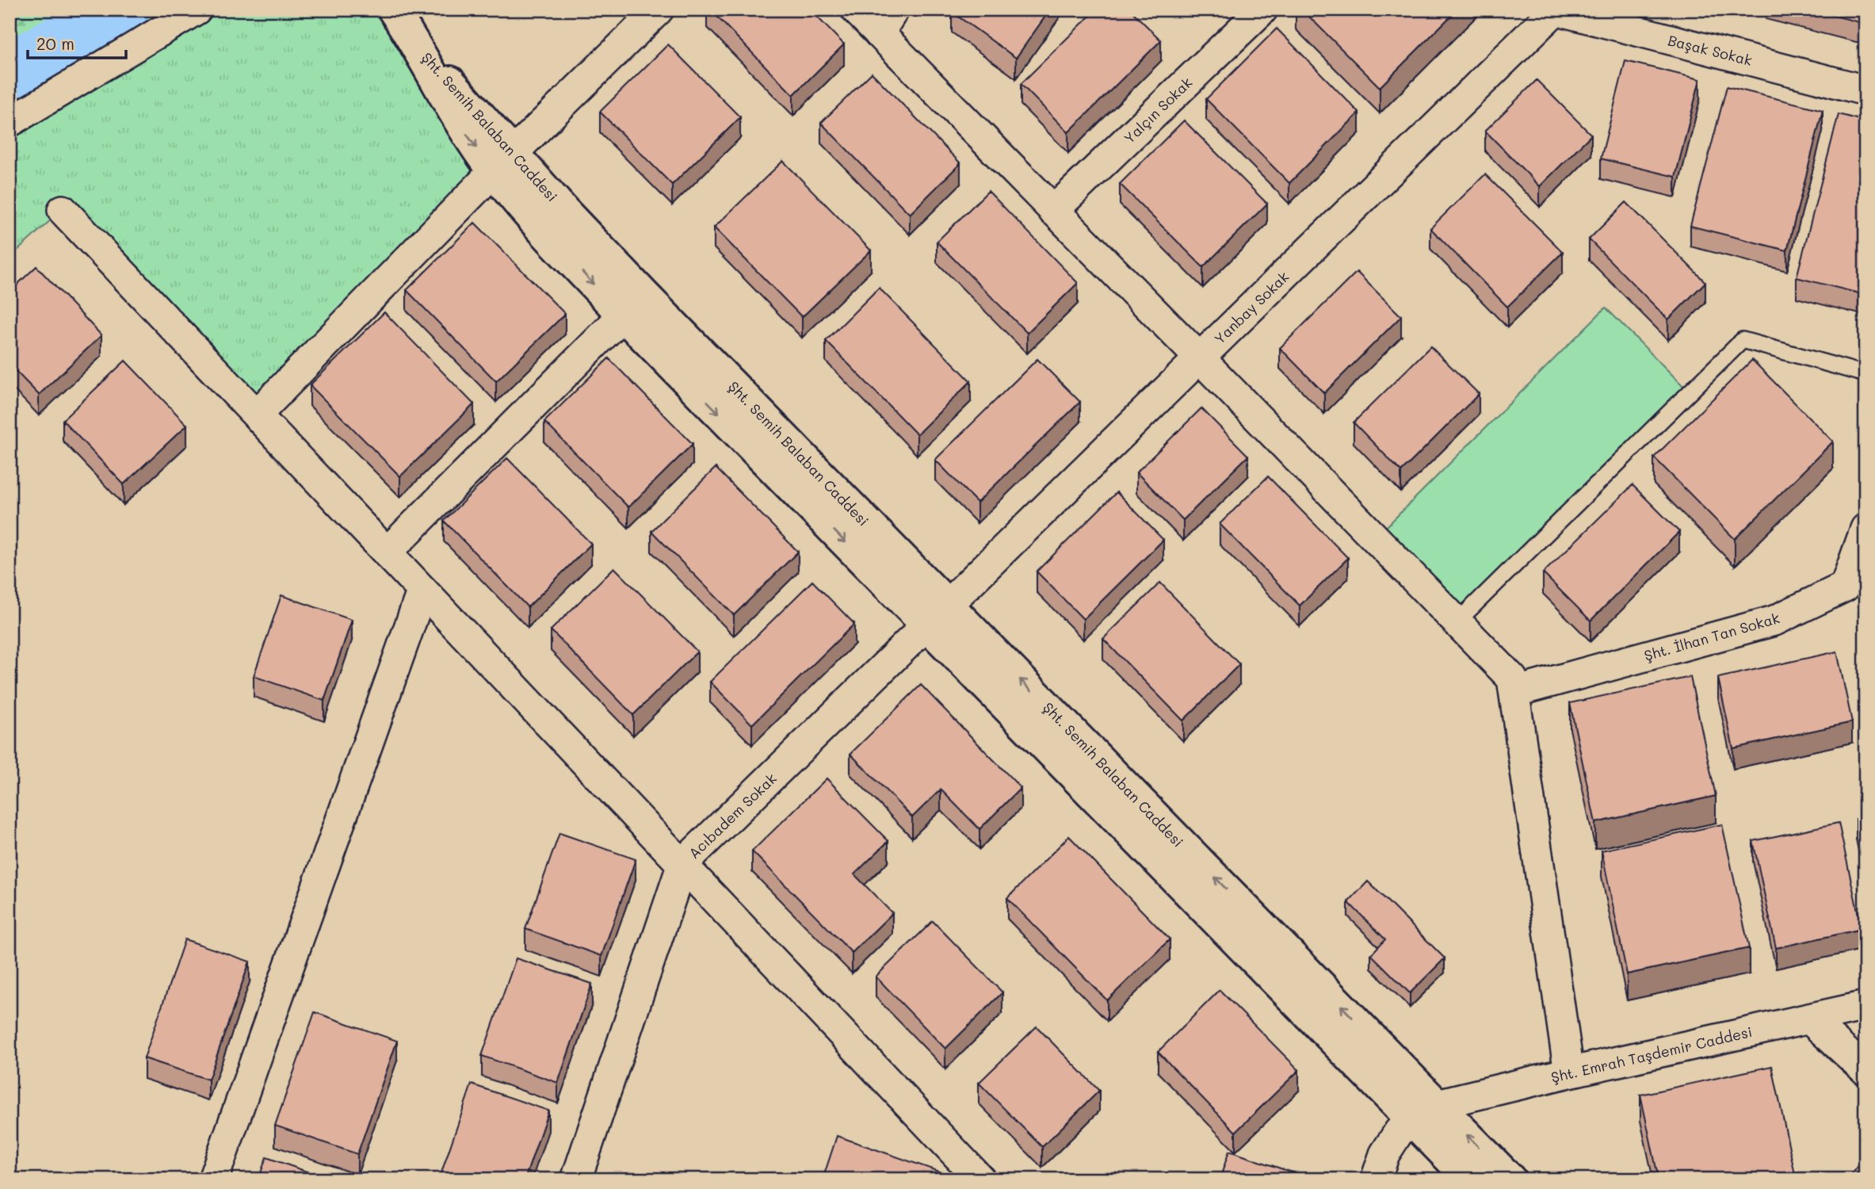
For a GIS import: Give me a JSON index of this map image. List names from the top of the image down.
{
  "streets": {
    "street": [
      "Başak Sokak",
      "Yalçın Sokak",
      "Şht. Semih Balaban Caddesi",
      "Yanbay Sokak",
      "Şht. İlhan Tan Sokak",
      "Acıbadem Sokak",
      "Şht. Emrah Taşdemir Caddesi"
    ]
  },
  "crossings": [
    ["Başak Sokak", "Yanbay Sokak"],
    ["Şht. Semih Balaban Caddesi", "Yanbay Sokak"],
    ["Şht. Semih Balaban Caddesi", "Acıbadem Sokak"],
    ["Şht. Semih Balaban Caddesi", "Şht. Emrah Taşdemir Caddesi"],
    ["Yanbay Sokak", "Acıbadem Sokak"]
  ],
  "scale_bar": "20 m"
}
